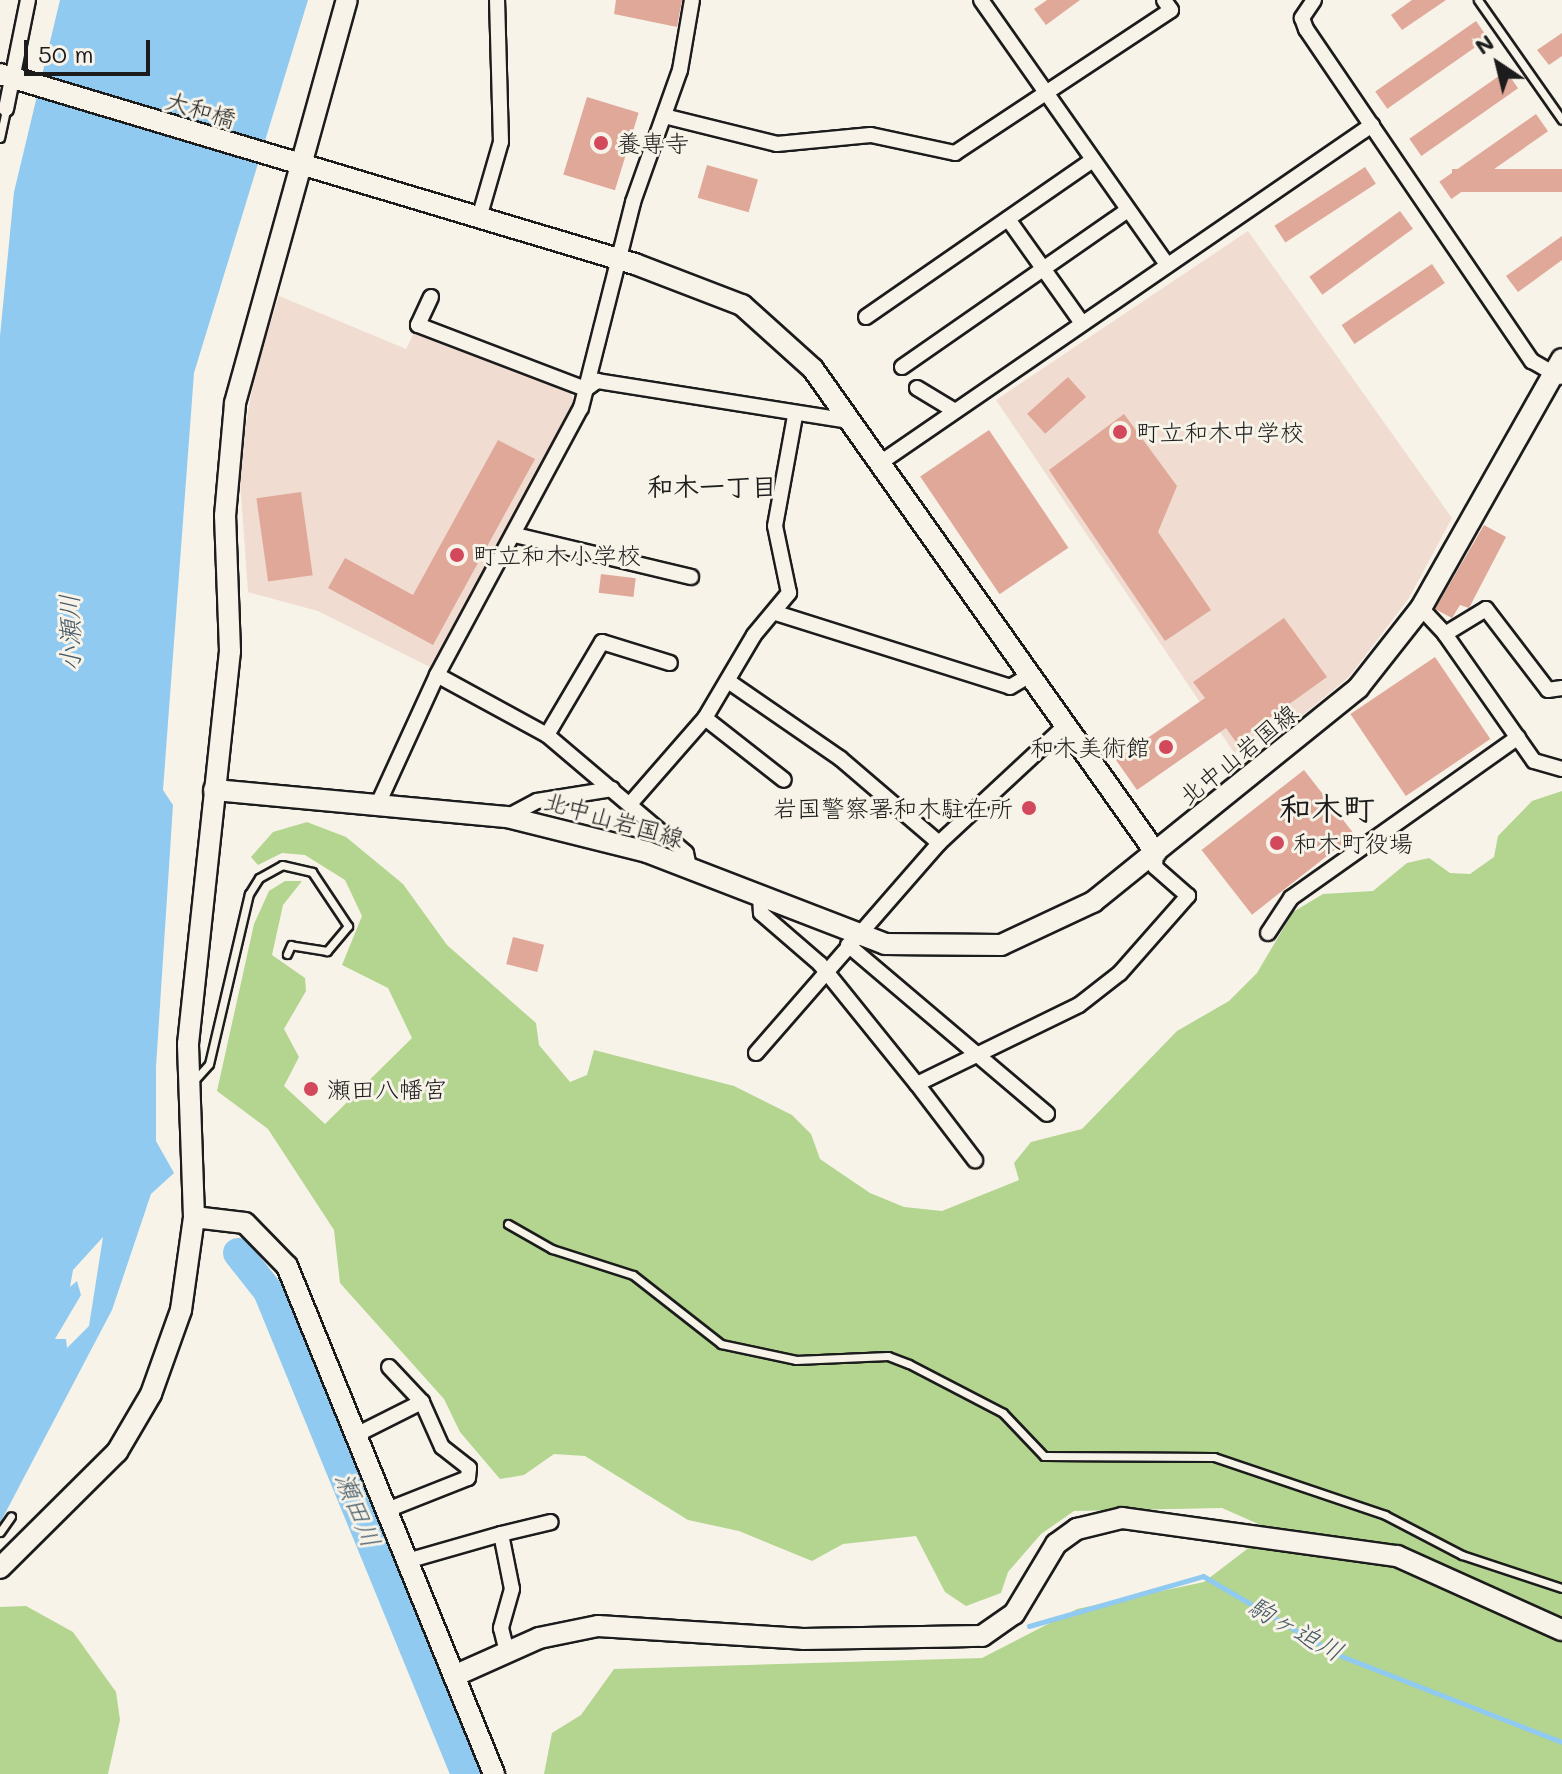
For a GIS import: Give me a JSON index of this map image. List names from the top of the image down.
{
  "streets": {
    "street": ["大和橋", "北中山岩国線"]
  },
  "crossings": [
    ["大和橋", "北中山岩国線"]
  ],
  "districts": ["和木一丁目", "和木町"],
  "water": ["小瀬川", "瀬田川", "駒ヶ迫川"],
  "places": [
    "養専寺",
    "町立和木中学校",
    "町立和木小学校",
    "和木美術館",
    "岩国警察署和木駐在所",
    "和木町役場",
    "瀬田八幡宮"
  ],
  "scale_bar": "50 m",
  "north": "top left"
}
